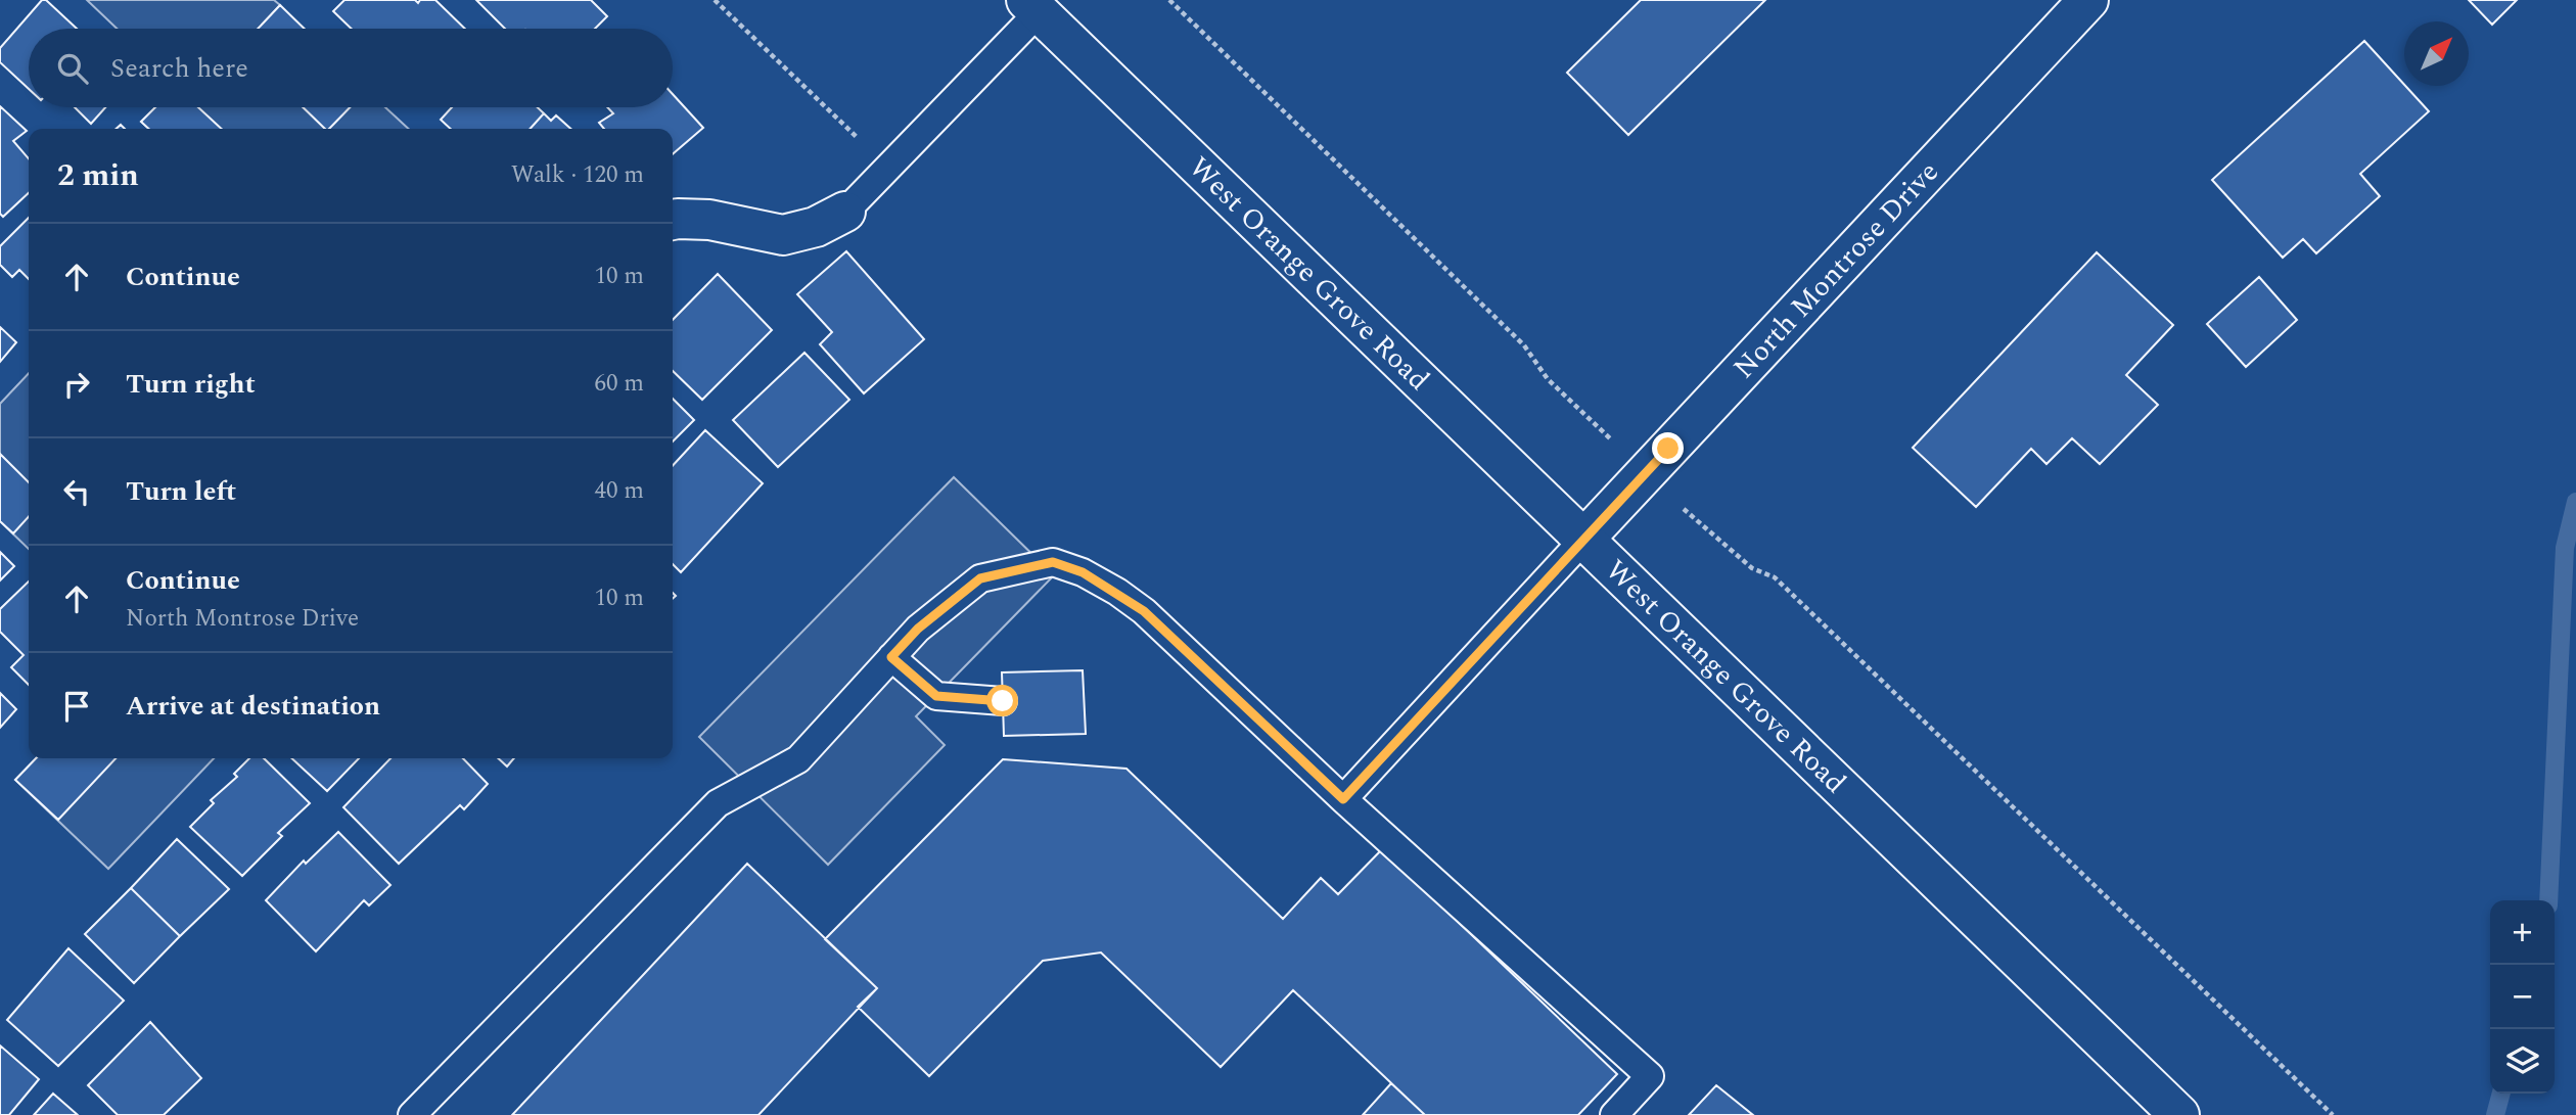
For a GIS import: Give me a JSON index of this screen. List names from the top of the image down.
{
  "streets": {
    "main road": ["North Montrose Drive", "West Orange Grove Road"]
  },
  "crossings": [
    ["North Montrose Drive", "West Orange Grove Road"]
  ],
  "north": "top right",
  "page": {
    "search": "Search here",
    "heading": ["2 min", "Walk · 120 m"],
    "list": [
      ["Continue", "10 m"],
      ["Turn right", "60 m"],
      ["Turn left", "40 m"],
      ["Continue", "North Montrose Drive", "10 m"],
      "Arrive at destination"
    ],
    "map_buttons": ["+", "−"]
  }
}
